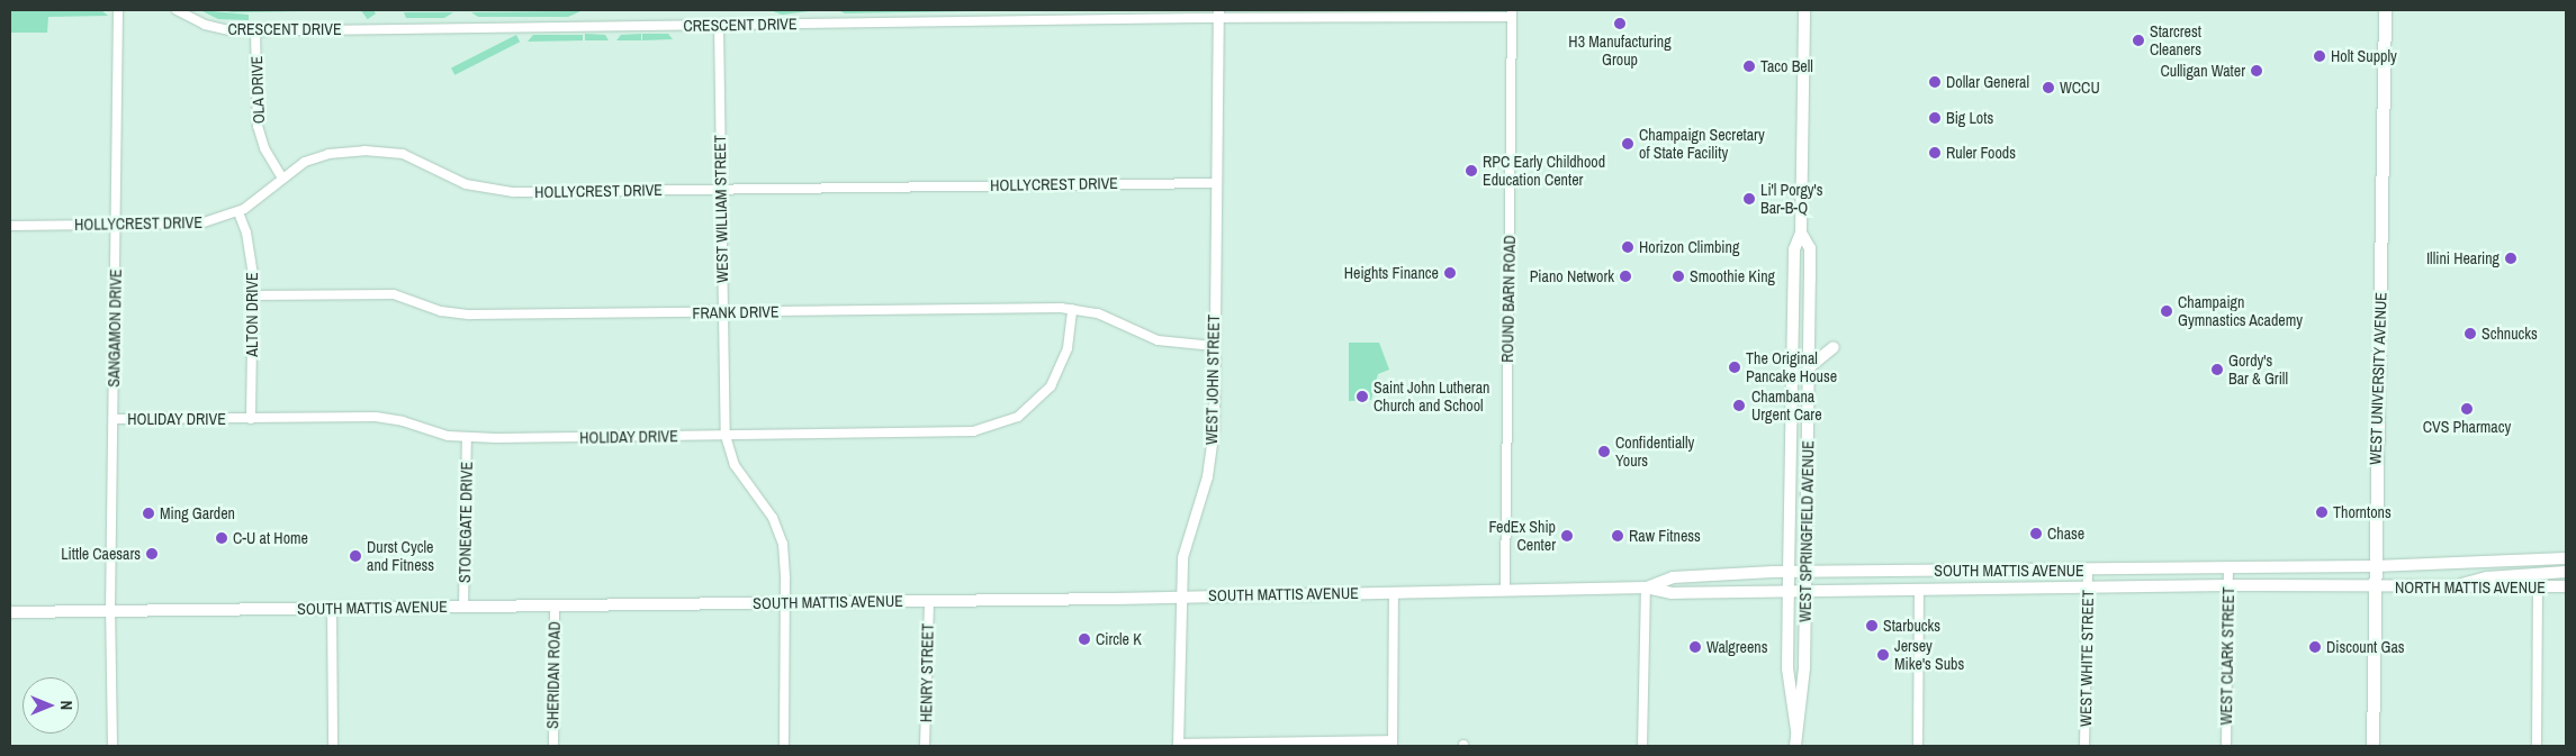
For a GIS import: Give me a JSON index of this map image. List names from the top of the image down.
{
  "streets": {
    "main road": [
      "WEST UNIVERSITY AVENUE",
      "WEST SPRINGFIELD AVENUE",
      "SOUTH MATTIS AVENUE",
      "NORTH MATTIS AVENUE"
    ],
    "street": [
      "CRESCENT DRIVE",
      "OLA DRIVE",
      "HOLLYCREST DRIVE",
      "WEST WILLIAM STREET",
      "ROUND BARN ROAD",
      "FRANK DRIVE",
      "ALTON DRIVE",
      "SANGAMON DRIVE",
      "WEST JOHN STREET",
      "HOLIDAY DRIVE",
      "STONEGATE DRIVE",
      "WEST CLARK STREET",
      "WEST WHITE STREET",
      "HENRY STREET",
      "SHERIDAN ROAD"
    ]
  },
  "crossings": [
    ["CRESCENT DRIVE", "OLA DRIVE"],
    ["CRESCENT DRIVE", "WEST WILLIAM STREET"],
    ["CRESCENT DRIVE", "ROUND BARN ROAD"],
    ["CRESCENT DRIVE", "WEST JOHN STREET"],
    ["OLA DRIVE", "HOLLYCREST DRIVE"],
    ["HOLLYCREST DRIVE", "WEST WILLIAM STREET"],
    ["HOLLYCREST DRIVE", "ALTON DRIVE"],
    ["HOLLYCREST DRIVE", "SANGAMON DRIVE"],
    ["HOLLYCREST DRIVE", "WEST JOHN STREET"],
    ["WEST WILLIAM STREET", "FRANK DRIVE"],
    ["WEST WILLIAM STREET", "HOLIDAY DRIVE"],
    ["WEST WILLIAM STREET", "SOUTH MATTIS AVENUE"],
    ["ROUND BARN ROAD", "SOUTH MATTIS AVENUE"],
    ["FRANK DRIVE", "ALTON DRIVE"],
    ["FRANK DRIVE", "WEST JOHN STREET"],
    ["FRANK DRIVE", "HOLIDAY DRIVE"],
    ["ALTON DRIVE", "HOLIDAY DRIVE"],
    ["SANGAMON DRIVE", "HOLIDAY DRIVE"],
    ["SANGAMON DRIVE", "SOUTH MATTIS AVENUE"],
    ["WEST UNIVERSITY AVENUE", "SOUTH MATTIS AVENUE"],
    ["WEST UNIVERSITY AVENUE", "NORTH MATTIS AVENUE"],
    ["WEST JOHN STREET", "SOUTH MATTIS AVENUE"],
    ["HOLIDAY DRIVE", "STONEGATE DRIVE"],
    ["STONEGATE DRIVE", "SOUTH MATTIS AVENUE"],
    ["WEST SPRINGFIELD AVENUE", "SOUTH MATTIS AVENUE"],
    ["SOUTH MATTIS AVENUE", "NORTH MATTIS AVENUE"],
    ["SOUTH MATTIS AVENUE", "WEST CLARK STREET"],
    ["SOUTH MATTIS AVENUE", "WEST WHITE STREET"],
    ["SOUTH MATTIS AVENUE", "HENRY STREET"],
    ["SOUTH MATTIS AVENUE", "SHERIDAN ROAD"]
  ],
  "places": [
    "H3 Manufacturing Group",
    "Starcrest Cleaners",
    "Holt Supply",
    "Taco Bell",
    "Culligan Water",
    "Dollar General",
    "WCCU",
    "Big Lots",
    "Champaign Secretary of State Facility",
    "Ruler Foods",
    "RPC Early Childhood Education Center",
    "Li'l Porgy's Bar-B-Q",
    "Horizon Climbing",
    "Illini Hearing",
    "Heights Finance",
    "Piano Network",
    "Smoothie King",
    "Champaign Gymnastics Academy",
    "Schnucks",
    "The Original Pancake House",
    "Gordy's Bar & Grill",
    "Saint John Lutheran Church and School",
    "Chambana Urgent Care",
    "CVS Pharmacy",
    "Confidentially Yours",
    "Thorntons",
    "Ming Garden",
    "Chase",
    "FedEx Ship Center",
    "Raw Fitness",
    "C-U at Home",
    "Little Caesars",
    "Durst Cycle and Fitness",
    "Starbucks",
    "Circle K",
    "Walgreens",
    "Discount Gas",
    "Jersey Mike's Subs"
  ],
  "north": "right"
}
